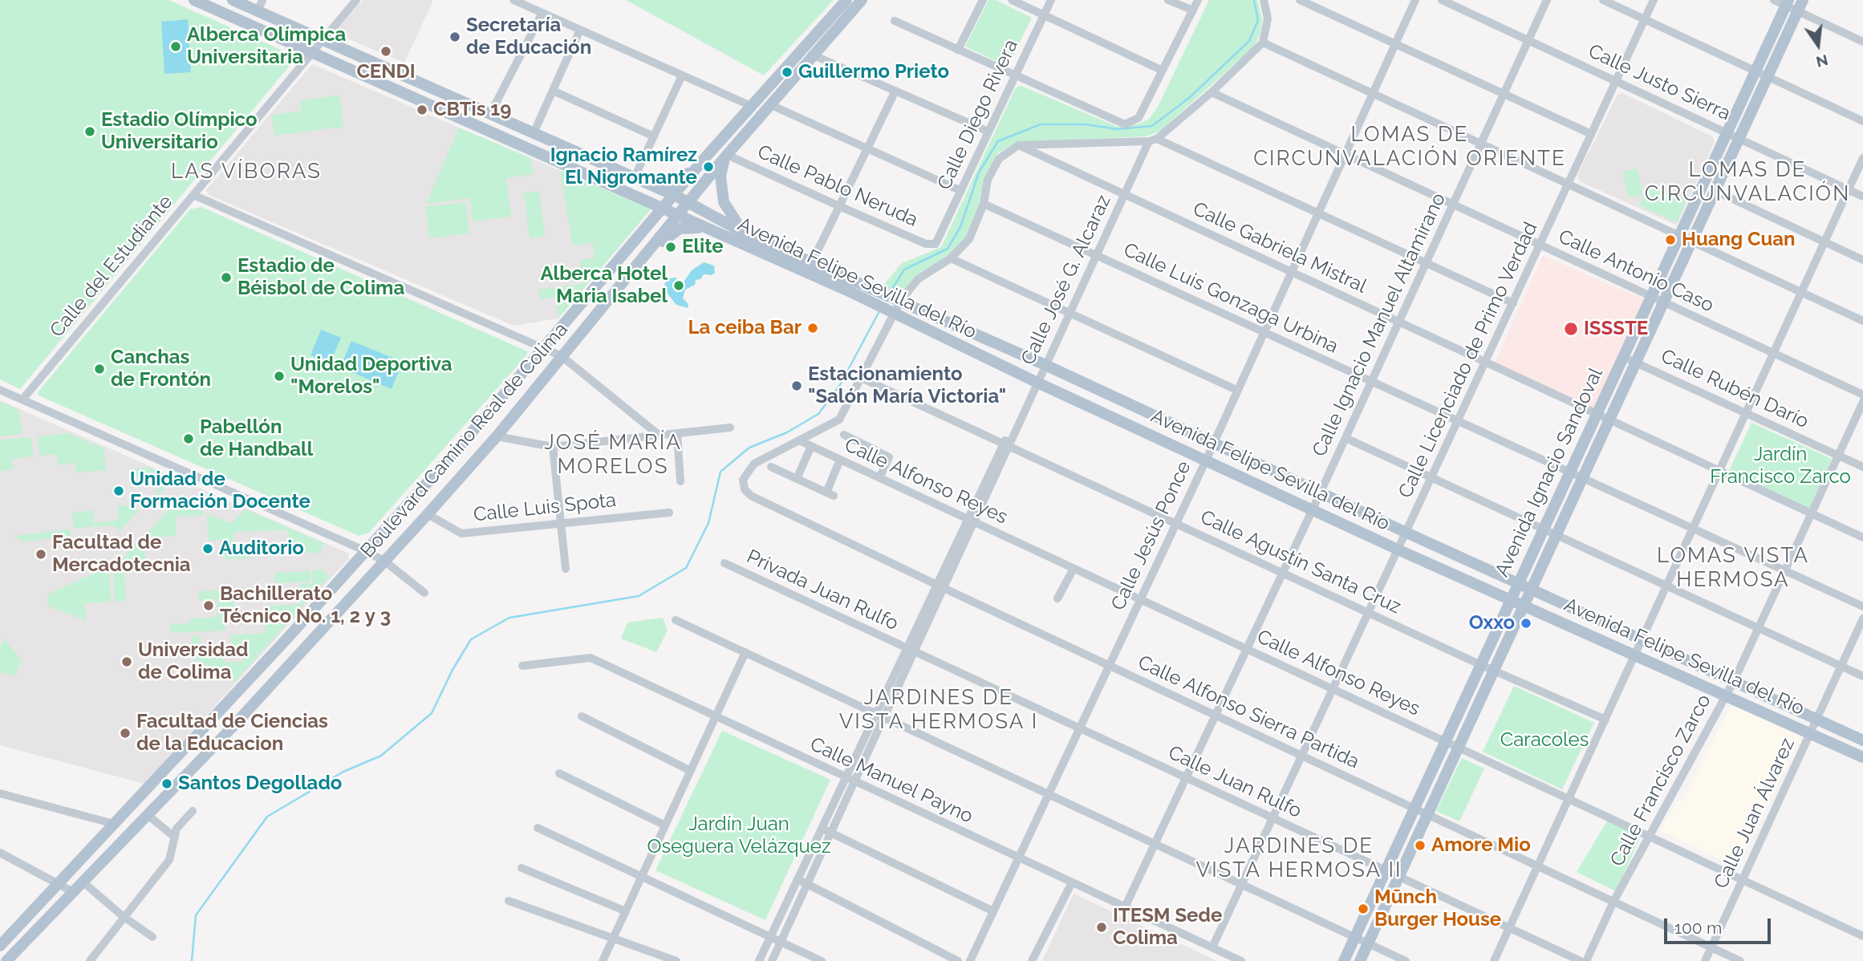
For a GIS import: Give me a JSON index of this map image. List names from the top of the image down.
{
  "streets": {
    "main road": ["Avenida Felipe Sevilla del Río", "Boulevard Camino Real de Colima", "Avenida Ignacio Sandoval"],
    "street": [
      "Calle Justo Sierra",
      "Calle Diego Rivera",
      "Calle Pablo Neruda",
      "Calle Gabriela Mistral",
      "Calle del Estudiante",
      "Calle Antonio Caso",
      "Calle José G. Alcaraz",
      "Calle Luis Gonzaga Urbina",
      "Calle Ignacio Manuel Altamirano",
      "Calle Licenciado de Primo Verdad",
      "Calle Rubén Darío",
      "Calle Alfonso Reyes",
      "Calle Luis Spota",
      "Calle Jesús Ponce",
      "Calle Agustín Santa Cruz",
      "Privada Juan Rulfo",
      "Calle Alfonso Sierra Partida",
      "Calle Manuel Payno",
      "Calle Francisco Zarco",
      "Calle Juan Rulfo",
      "Calle Juan Álvarez"
    ]
  },
  "crossings": [
    ["Calle Justo Sierra", "Calle Ignacio Manuel Altamirano"],
    ["Calle Justo Sierra", "Calle Licenciado de Primo Verdad"],
    ["Calle Justo Sierra", "Avenida Ignacio Sandoval"],
    ["Calle Diego Rivera", "Calle Pablo Neruda"],
    ["Calle Pablo Neruda", "Boulevard Camino Real de Colima"],
    ["Calle Gabriela Mistral", "Calle José G. Alcaraz"],
    ["Calle Gabriela Mistral", "Calle Ignacio Manuel Altamirano"],
    ["Calle Gabriela Mistral", "Calle Licenciado de Primo Verdad"],
    ["Calle Gabriela Mistral", "Avenida Ignacio Sandoval"],
    ["Calle Gabriela Mistral", "Calle Jesús Ponce"],
    ["Calle Gabriela Mistral", "Calle Francisco Zarco"],
    ["Calle del Estudiante", "Avenida Felipe Sevilla del Río"],
    ["Calle Antonio Caso", "Calle Ignacio Manuel Altamirano"],
    ["Calle Antonio Caso", "Calle Licenciado de Primo Verdad"],
    ["Calle Antonio Caso", "Avenida Ignacio Sandoval"],
    ["Calle Antonio Caso", "Calle Jesús Ponce"],
    ["Avenida Felipe Sevilla del Río", "Calle José G. Alcaraz"],
    ["Avenida Felipe Sevilla del Río", "Calle Ignacio Manuel Altamirano"],
    ["Avenida Felipe Sevilla del Río", "Calle Licenciado de Primo Verdad"],
    ["Avenida Felipe Sevilla del Río", "Boulevard Camino Real de Colima"],
    ["Avenida Felipe Sevilla del Río", "Avenida Ignacio Sandoval"],
    ["Avenida Felipe Sevilla del Río", "Calle Jesús Ponce"],
    ["Avenida Felipe Sevilla del Río", "Calle Francisco Zarco"],
    ["Avenida Felipe Sevilla del Río", "Calle Juan Álvarez"],
    ["Calle José G. Alcaraz", "Calle Luis Gonzaga Urbina"],
    ["Calle José G. Alcaraz", "Calle Alfonso Reyes"],
    ["Calle José G. Alcaraz", "Calle Agustín Santa Cruz"],
    ["Calle José G. Alcaraz", "Privada Juan Rulfo"],
    ["Calle José G. Alcaraz", "Calle Alfonso Sierra Partida"],
    ["Calle José G. Alcaraz", "Calle Juan Rulfo"],
    ["Calle Luis Gonzaga Urbina", "Calle Ignacio Manuel Altamirano"],
    ["Calle Luis Gonzaga Urbina", "Calle Licenciado de Primo Verdad"],
    ["Calle Luis Gonzaga Urbina", "Avenida Ignacio Sandoval"],
    ["Calle Luis Gonzaga Urbina", "Calle Jesús Ponce"],
    ["Calle Luis Gonzaga Urbina", "Calle Francisco Zarco"],
    ["Calle Ignacio Manuel Altamirano", "Calle Alfonso Reyes"],
    ["Calle Ignacio Manuel Altamirano", "Calle Agustín Santa Cruz"],
    ["Calle Ignacio Manuel Altamirano", "Calle Alfonso Sierra Partida"],
    ["Calle Ignacio Manuel Altamirano", "Calle Manuel Payno"],
    ["Calle Ignacio Manuel Altamirano", "Calle Juan Rulfo"],
    ["Calle Licenciado de Primo Verdad", "Calle Alfonso Reyes"],
    ["Calle Licenciado de Primo Verdad", "Calle Agustín Santa Cruz"],
    ["Calle Licenciado de Primo Verdad", "Calle Alfonso Sierra Partida"],
    ["Calle Licenciado de Primo Verdad", "Calle Manuel Payno"],
    ["Calle Licenciado de Primo Verdad", "Calle Juan Rulfo"],
    ["Calle Rubén Darío", "Avenida Ignacio Sandoval"],
    ["Calle Rubén Darío", "Calle Francisco Zarco"],
    ["Boulevard Camino Real de Colima", "Calle Luis Spota"],
    ["Avenida Ignacio Sandoval", "Calle Alfonso Reyes"],
    ["Avenida Ignacio Sandoval", "Calle Agustín Santa Cruz"],
    ["Avenida Ignacio Sandoval", "Calle Alfonso Sierra Partida"],
    ["Avenida Ignacio Sandoval", "Calle Juan Rulfo"],
    ["Calle Alfonso Reyes", "Calle Jesús Ponce"],
    ["Calle Alfonso Reyes", "Calle Alfonso Sierra Partida"],
    ["Calle Alfonso Reyes", "Calle Francisco Zarco"],
    ["Calle Alfonso Reyes", "Calle Juan Álvarez"],
    ["Calle Jesús Ponce", "Calle Agustín Santa Cruz"],
    ["Calle Jesús Ponce", "Calle Alfonso Sierra Partida"],
    ["Calle Jesús Ponce", "Calle Manuel Payno"],
    ["Calle Jesús Ponce", "Calle Juan Rulfo"],
    ["Privada Juan Rulfo", "Calle Juan Rulfo"],
    ["Calle Alfonso Sierra Partida", "Calle Francisco Zarco"],
    ["Calle Alfonso Sierra Partida", "Calle Juan Álvarez"]
  ],
  "districts": [
    "LOMAS DE CIRCUNVALACIÓN ORIENTE",
    "LOMAS DE CIRCUNVALACIÓN",
    "LAS VÍBORAS",
    "JOSÉ MARÍA MORELOS",
    "LOMAS VISTA HERMOSA",
    "JARDINES DE VISTA HERMOSA I",
    "JARDINES DE VISTA HERMOSA II"
  ],
  "parks": ["Jardín Francisco Zarco", "Caracoles", "Jardín Juan Oseguera Velázquez"],
  "places": [
    "Secretaría de Educación",
    "Alberca Olímpica Universitaria",
    "CENDI",
    "Guillermo Prieto",
    "CBTis 19",
    "Estadio Olímpico Universitario",
    "Ignacio Ramírez El Nigromante",
    "Huang Cuan",
    "Elite",
    "Estadio de Béisbol de Colima",
    "Alberca Hotel Maria Isabel",
    "La ceiba Bar",
    "ISSSTE",
    "Canchas de Frontón",
    "Unidad Deportiva \"Morelos\"",
    "Estacionamiento \"Salón María Victoria\"",
    "Pabellón de Handball",
    "Unidad de Formación Docente",
    "Auditorio",
    "Facultad de Mercadotecnia",
    "Bachillerato Técnico No. 1, 2 y 3",
    "Oxxo",
    "Universidad de Colima",
    "Facultad de Ciencias de la Educacion",
    "Santos Degollado",
    "Amore Mio",
    "Mūnch Burger House",
    "ITESM Sede Colima"
  ],
  "scale_bar": "100 m",
  "north": "bottom"
}
